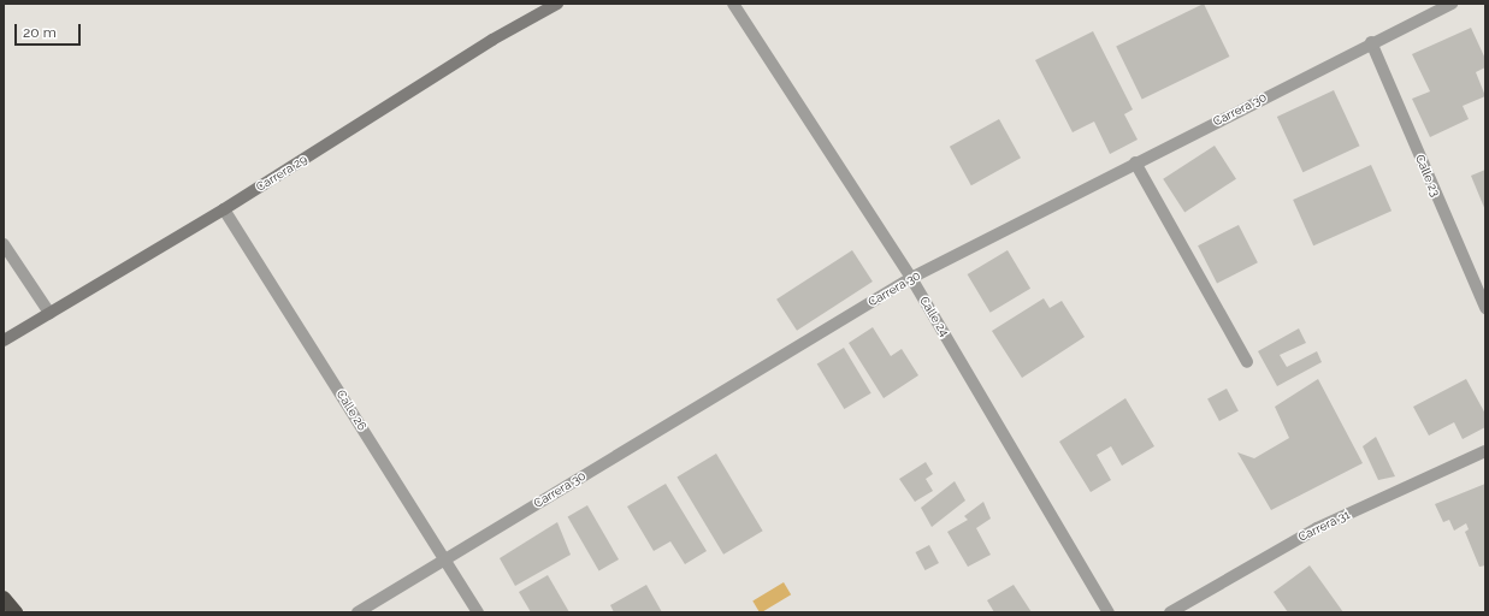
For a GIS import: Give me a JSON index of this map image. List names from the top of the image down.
{
  "streets": {
    "street": [
      "Carrera 30",
      "Carrera 29",
      "Calle 23",
      "Calle 24",
      "Calle 26",
      "Carrera 31"
    ]
  },
  "crossings": [
    ["Carrera 30", "Calle 23"],
    ["Carrera 30", "Calle 24"],
    ["Carrera 30", "Calle 26"],
    ["Carrera 29", "Calle 26"]
  ],
  "scale_bar": "20 m"
}
